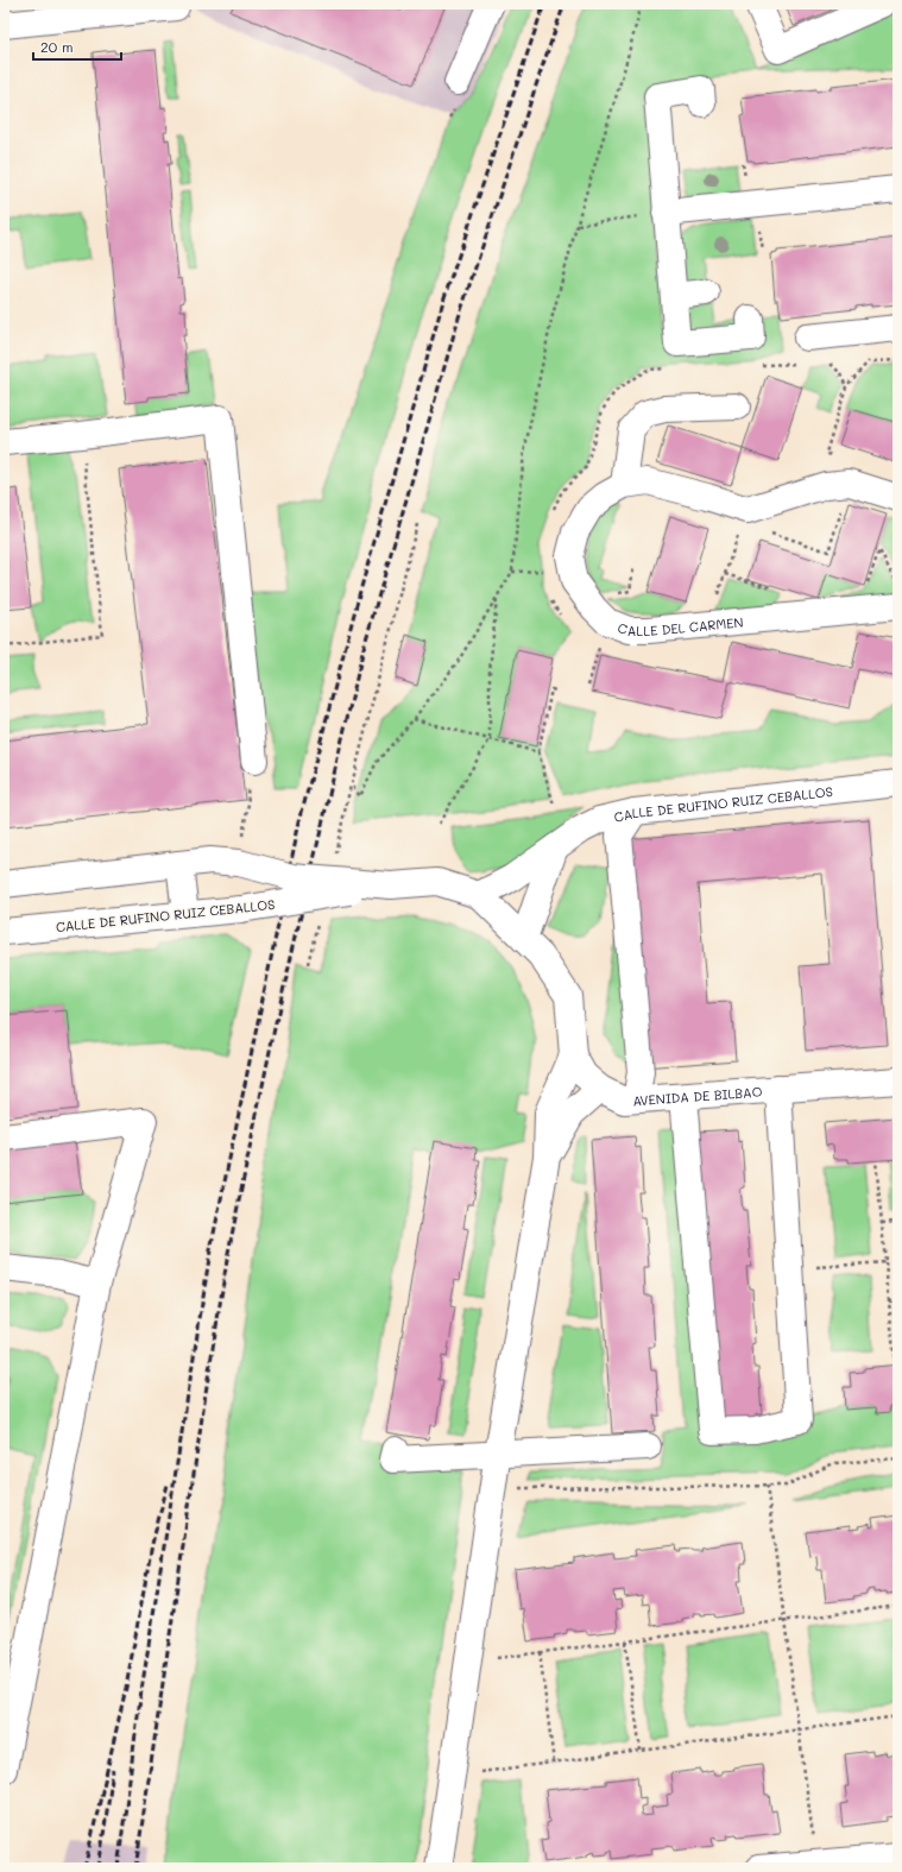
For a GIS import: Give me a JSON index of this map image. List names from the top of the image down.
{
  "streets": {
    "street": ["CALLE DEL CARMEN", "CALLE DE RUFINO RUIZ CEBALLOS", "AVENIDA DE BILBAO"]
  },
  "crossings": [
    ["CALLE DE RUFINO RUIZ CEBALLOS", "AVENIDA DE BILBAO"]
  ],
  "scale_bar": "20 m"
}
